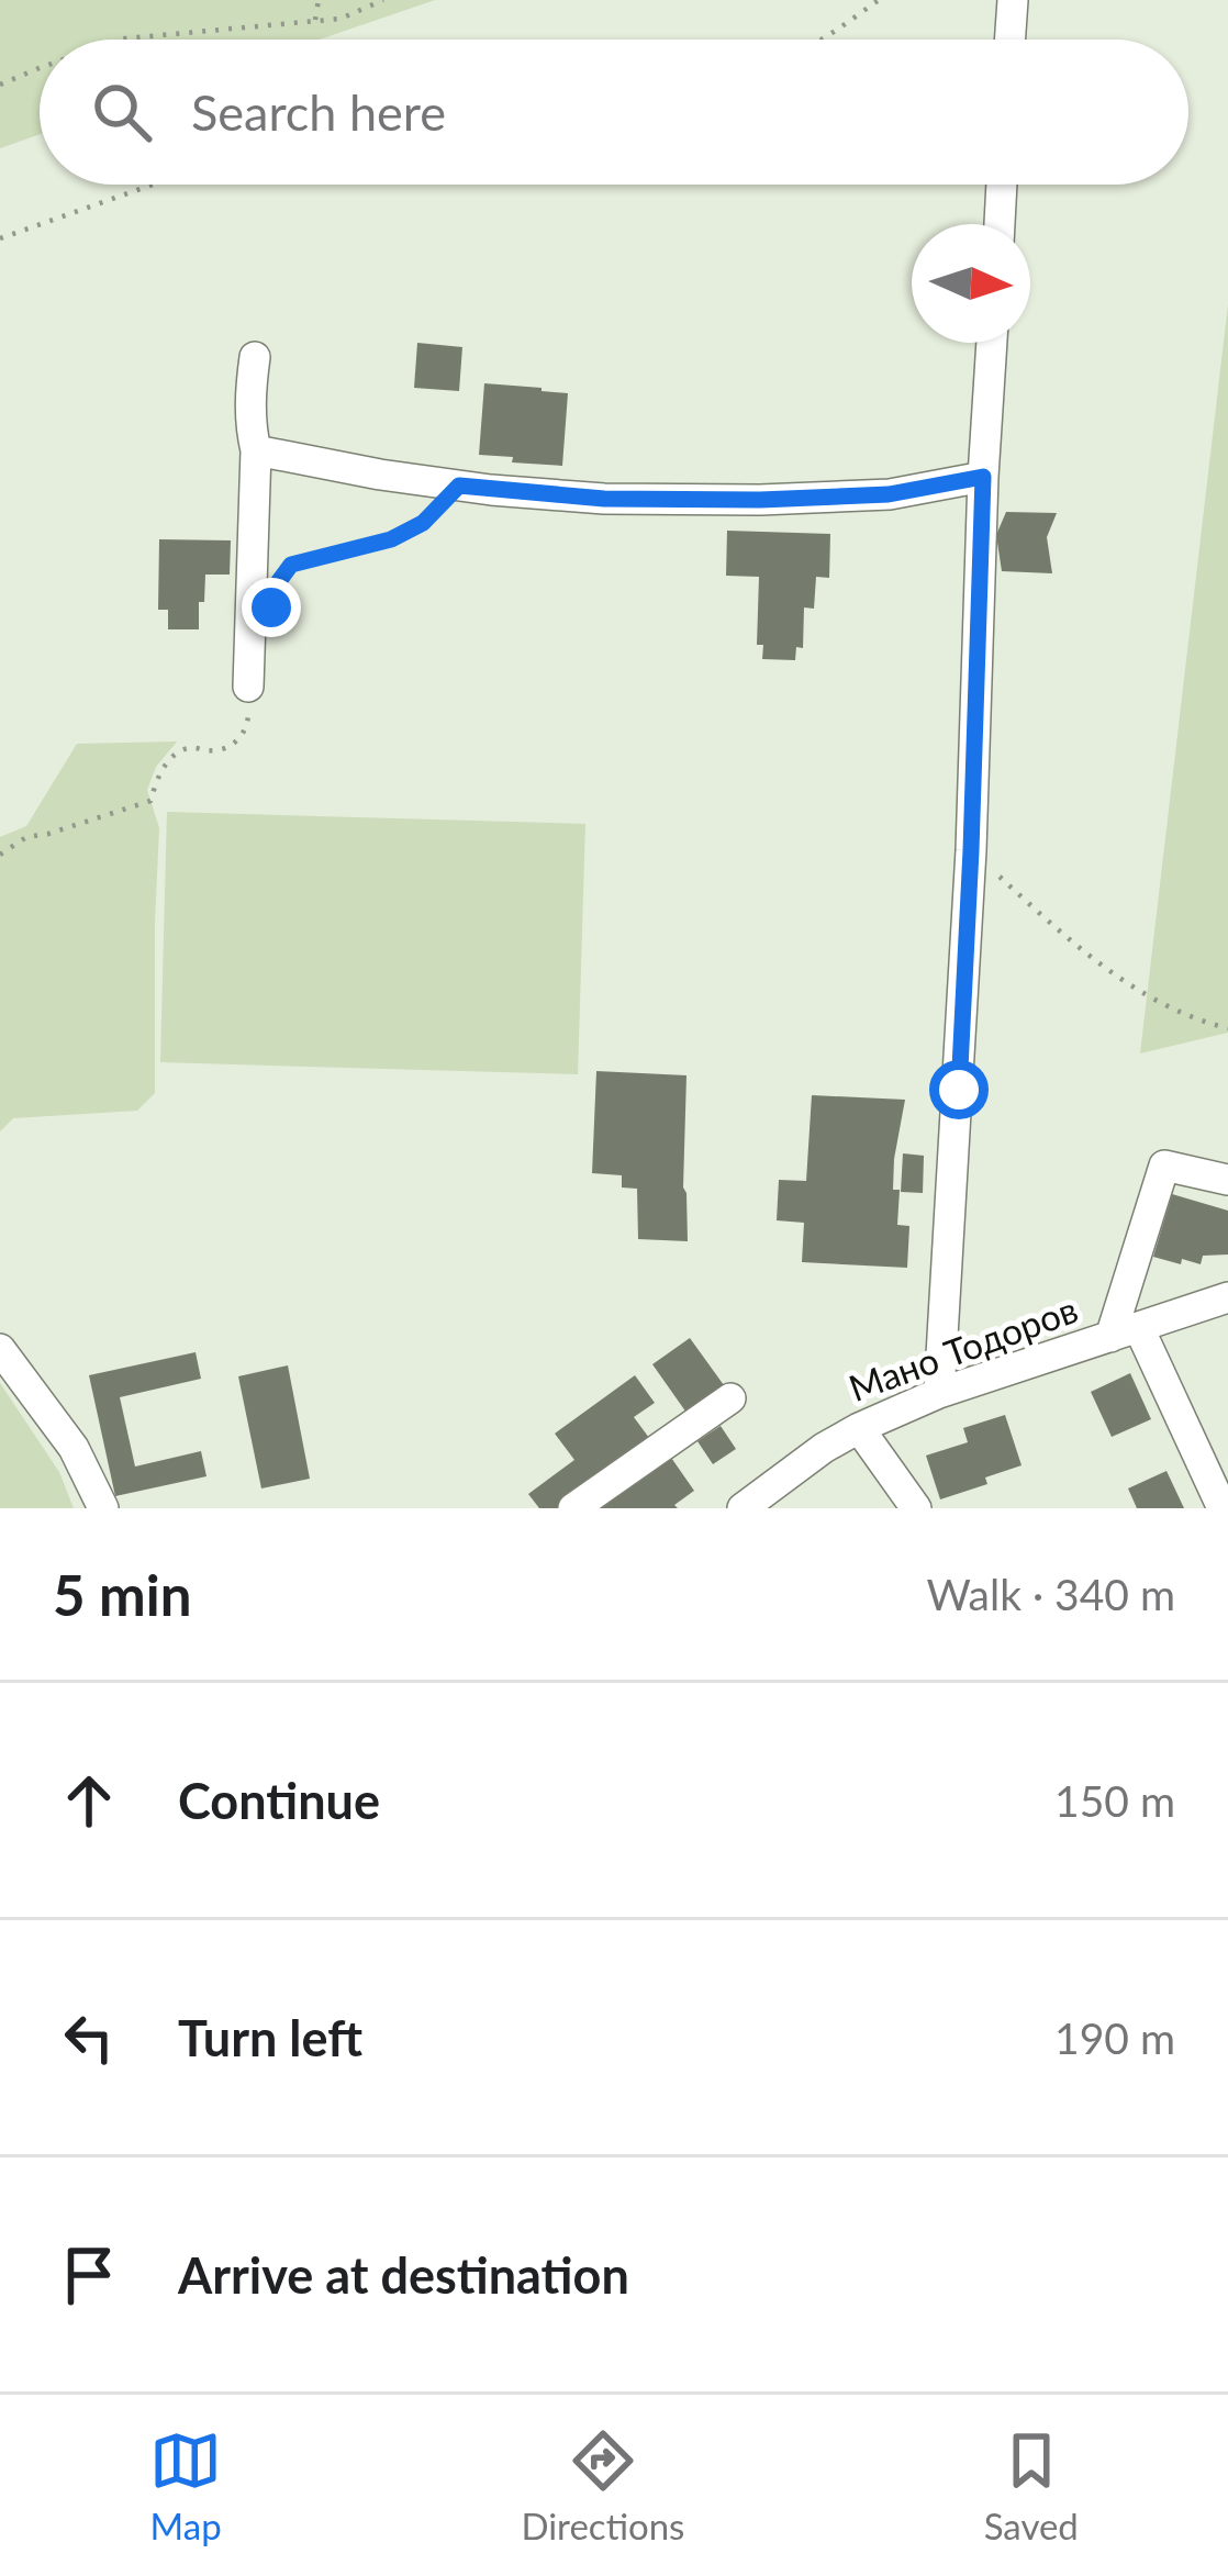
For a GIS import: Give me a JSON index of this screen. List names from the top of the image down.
{
  "streets": {
    "street": ["Мано Тодоров"]
  },
  "north": "right",
  "page": {
    "search": "Search here",
    "heading": ["5 min", "Walk · 340 m"],
    "list": [
      ["Continue", "150 m"],
      ["Turn left", "190 m"],
      "Arrive at destination"
    ],
    "nav": ["Map", "Directions", "Saved"]
  }
}
